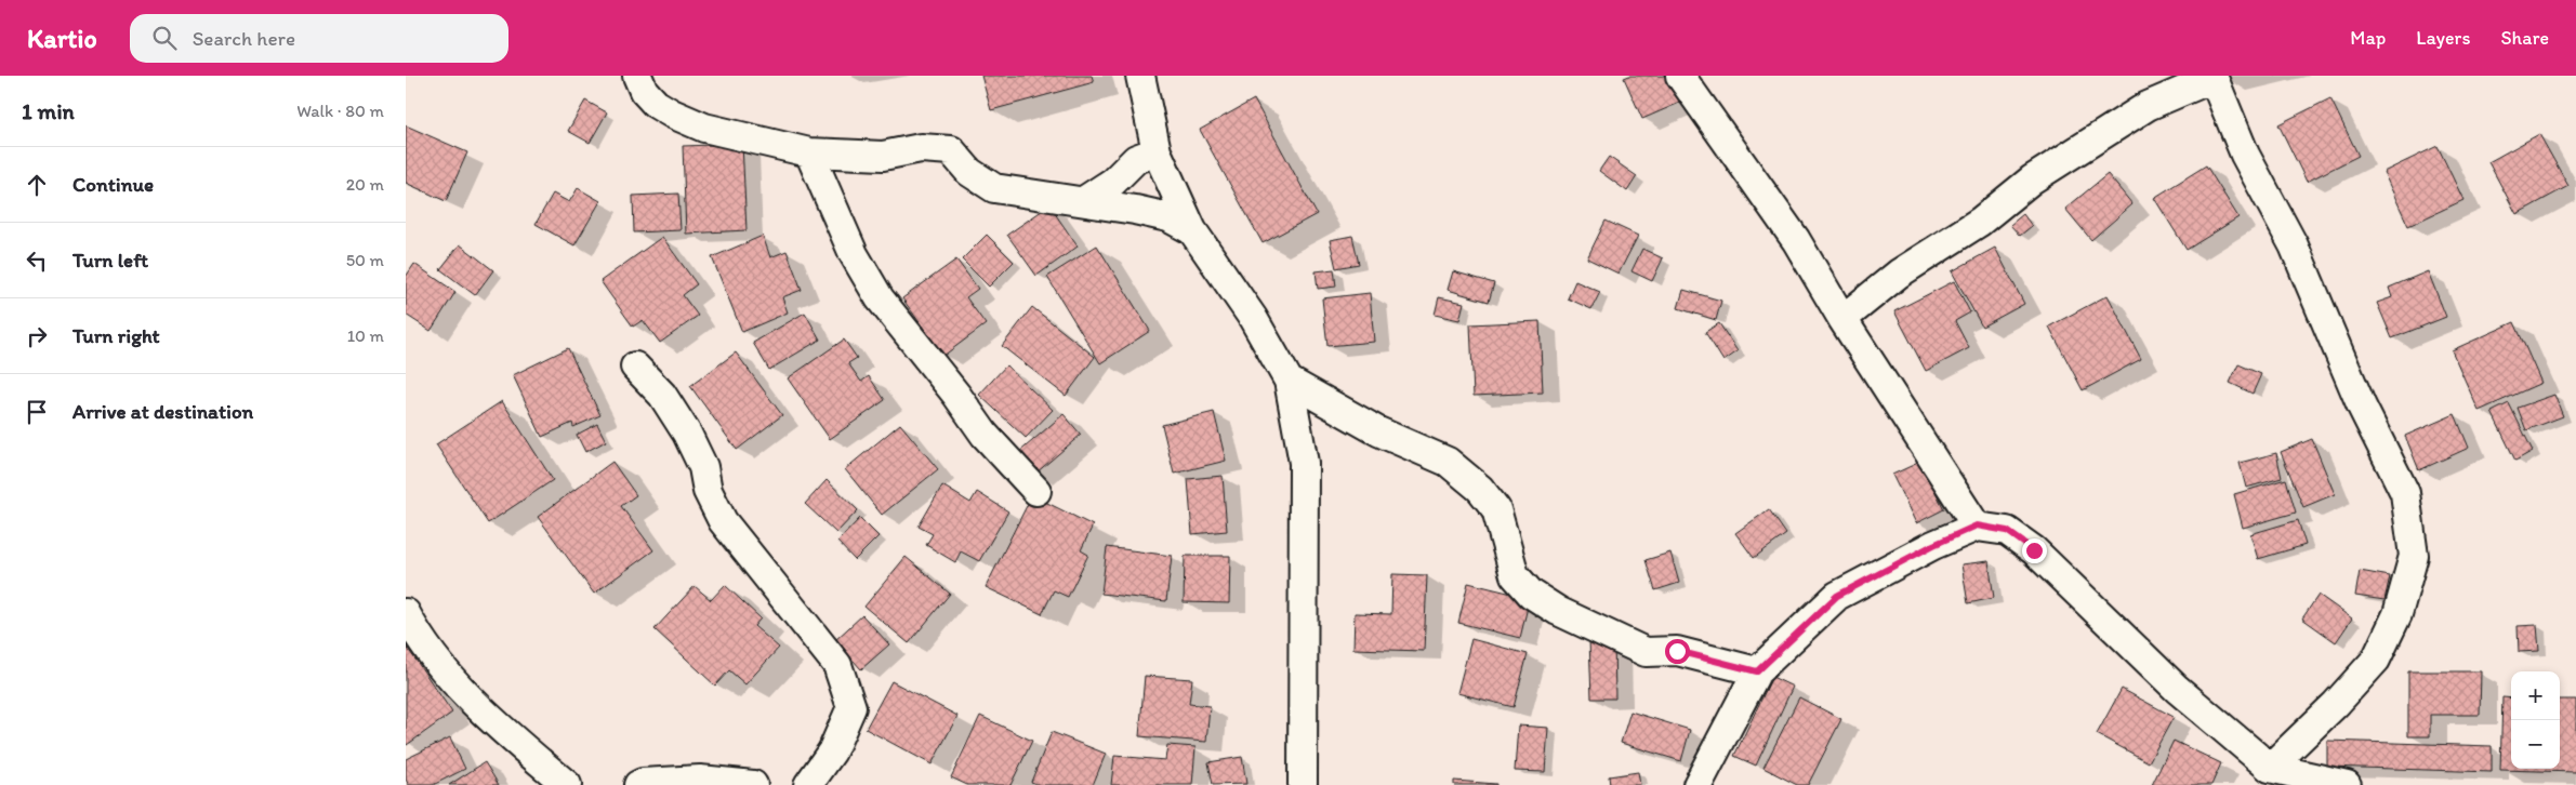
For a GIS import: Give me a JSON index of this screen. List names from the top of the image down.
{
  "page": {
    "header": "Kartio",
    "search": "Search here",
    "nav": ["Map", "Layers", "Share"],
    "heading": ["1 min", "Walk · 80 m"],
    "list": [
      ["Continue", "20 m"],
      ["Turn left", "50 m"],
      ["Turn right", "10 m"],
      "Arrive at destination"
    ],
    "map_buttons": ["+", "−"]
  }
}
